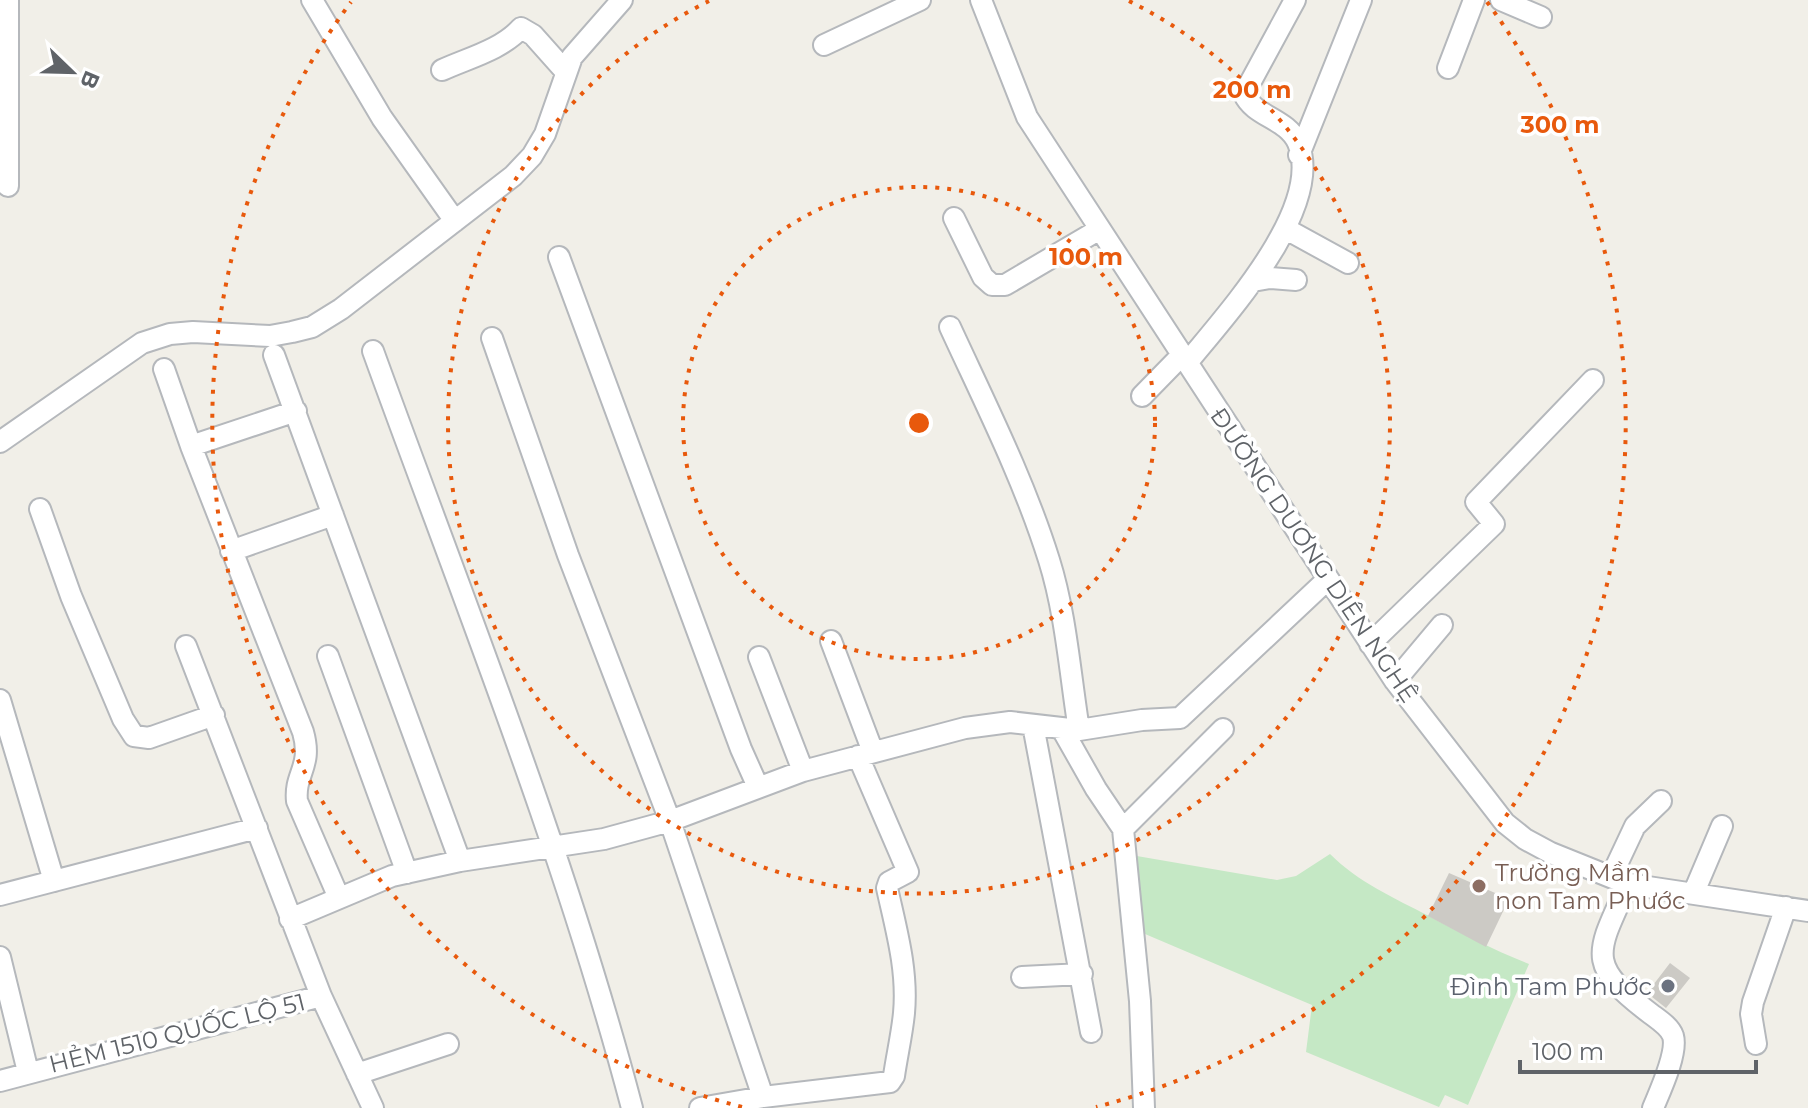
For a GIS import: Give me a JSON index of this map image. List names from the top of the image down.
{
  "streets": {
    "street": ["ĐƯỜNG DUƠNG DIÊN NGHỆ", "HẺM 1510 QUỐC LỘ 51"]
  },
  "places": ["Trường Mầm non Tam Phước", "Đình Tam Phước"],
  "scale_bar": "100 m",
  "north": "bottom right",
  "rings": ["200 m", "300 m", "100 m"]
}
